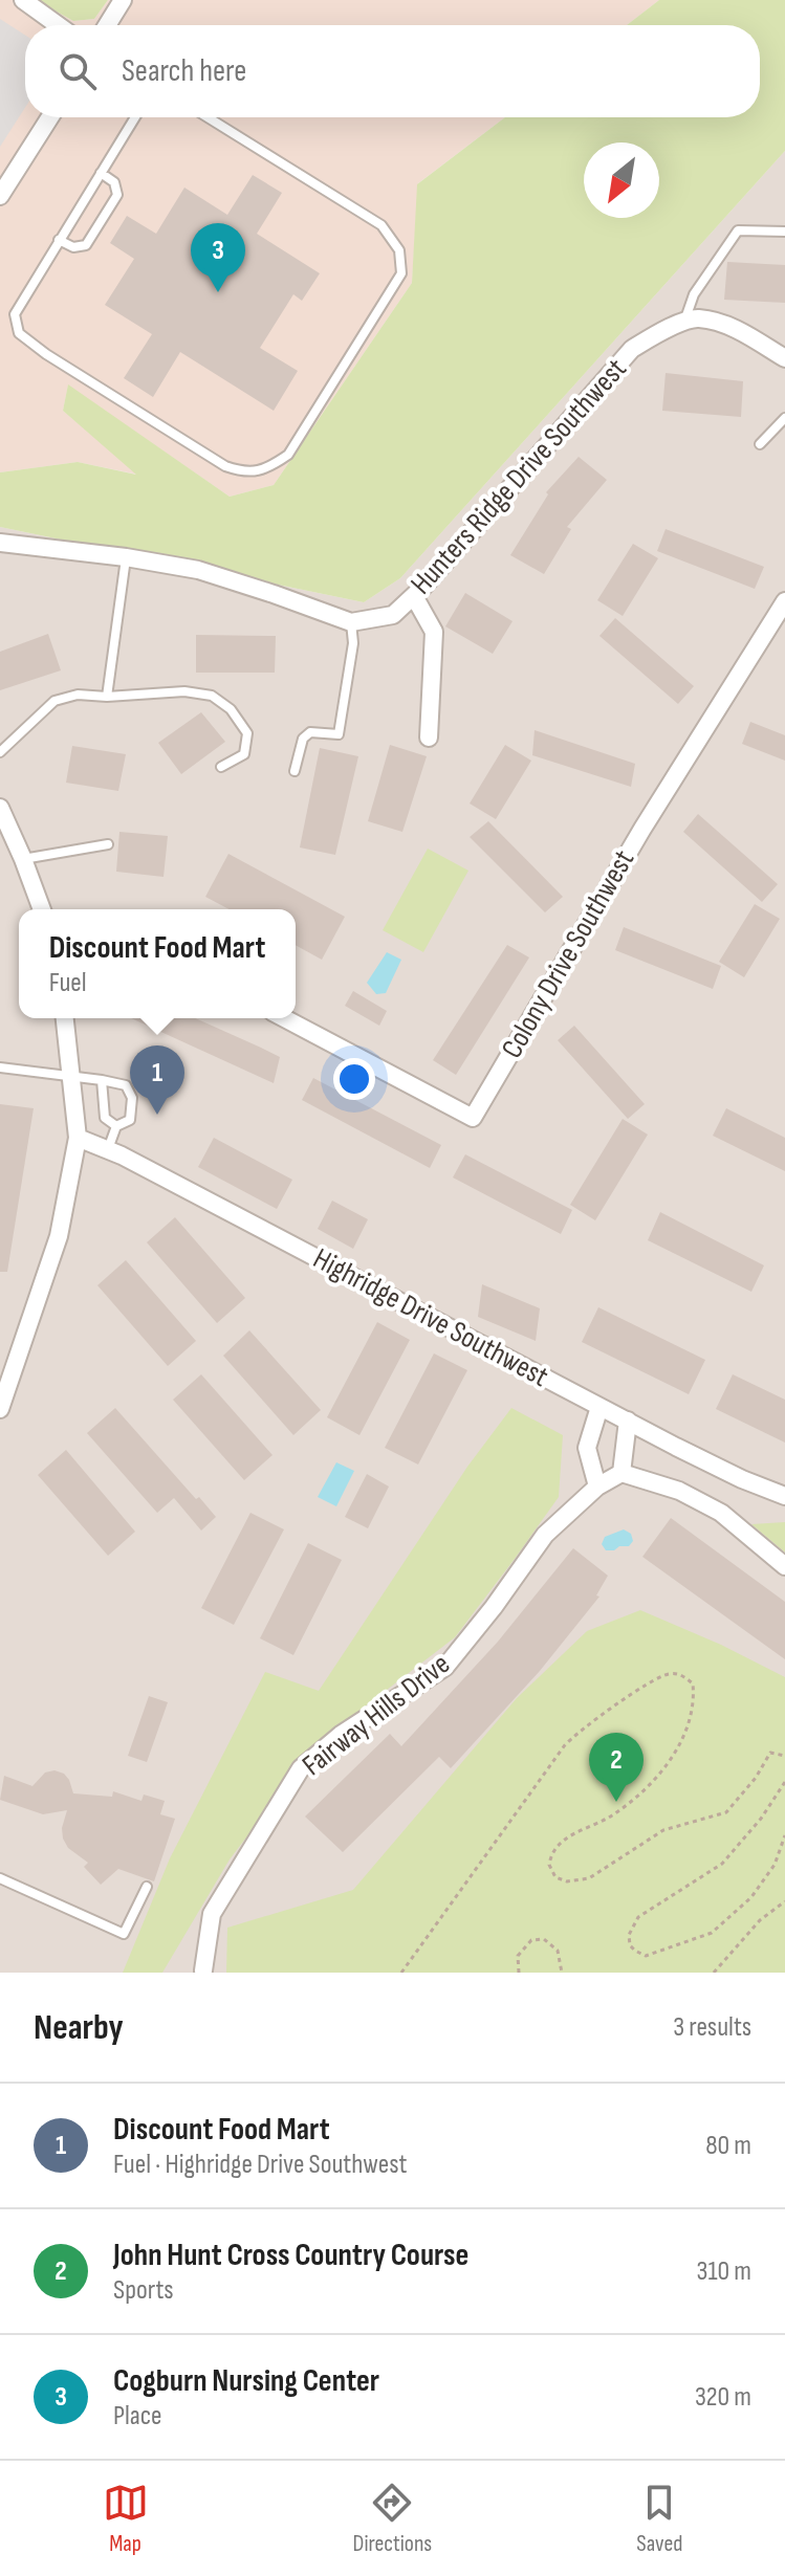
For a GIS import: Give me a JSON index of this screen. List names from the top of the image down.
{
  "streets": {
    "street": [
      "Hunters Ridge Drive Southwest",
      "Colony Drive Southwest",
      "Highridge Drive Southwest",
      "Fairway Hills Drive"
    ]
  },
  "north": "bottom left",
  "page": {
    "search": "Search here",
    "pins": ["3", "1", "2"],
    "popup": ["Discount Food Mart", "Fuel"],
    "heading": ["Nearby", "3 results"],
    "list": [
      {
        "mark": "1",
        "name": "Discount Food Mart",
        "note": "Fuel · Highridge Drive Southwest",
        "value": "80 m"
      },
      {
        "mark": "2",
        "name": "John Hunt Cross Country Course",
        "note": "Sports",
        "value": "310 m"
      },
      {
        "mark": "3",
        "name": "Cogburn Nursing Center",
        "note": "Place",
        "value": "320 m"
      }
    ],
    "nav": ["Map", "Directions", "Saved"]
  }
}
